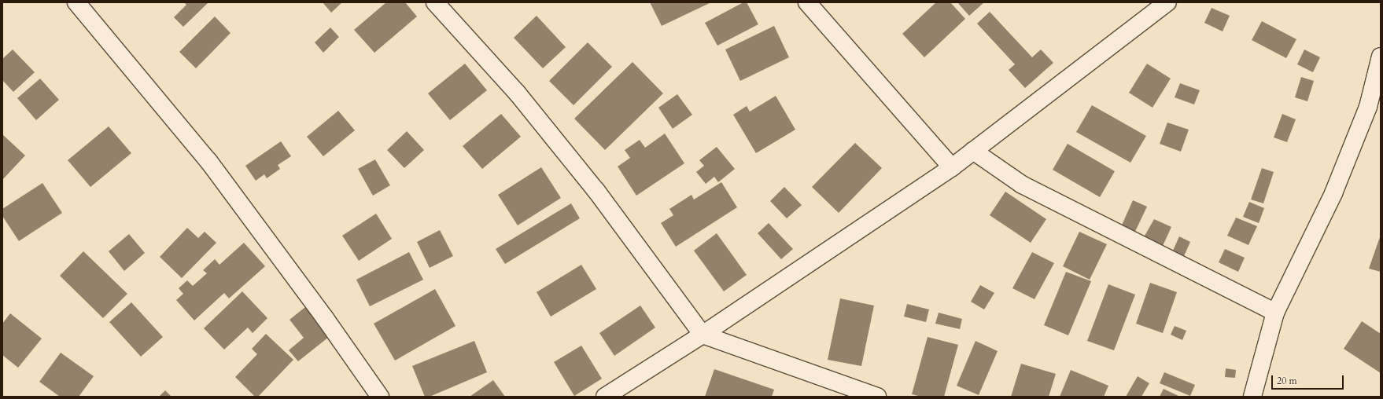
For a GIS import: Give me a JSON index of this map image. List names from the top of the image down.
{
  "scale_bar": "20 m"
}
